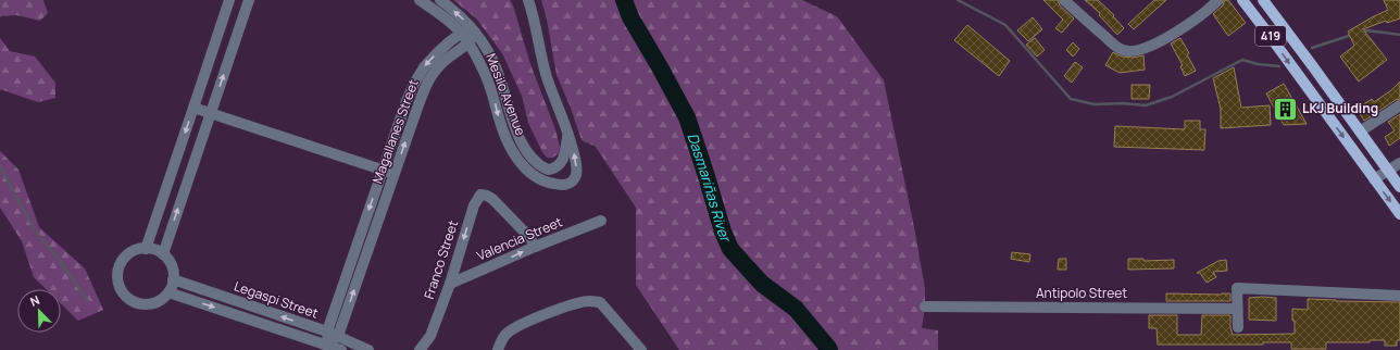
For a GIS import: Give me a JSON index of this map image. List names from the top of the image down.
{
  "streets": {
    "main road": ["419"],
    "street": [
      "Mesilo Avenue",
      "Magallanes Street",
      "Valencia Street",
      "Franco Street",
      "Antipolo Street",
      "Legaspi Street"
    ]
  },
  "crossings": [
    ["Mesilo Avenue", "Magallanes Street"],
    ["Magallanes Street", "Legaspi Street"],
    ["Valencia Street", "Franco Street"]
  ],
  "one_way": ["Valencia Street"],
  "water": ["Dasmariñas River"],
  "places": {
    "building": ["LKJ Building"]
  },
  "north": "top left"
}
